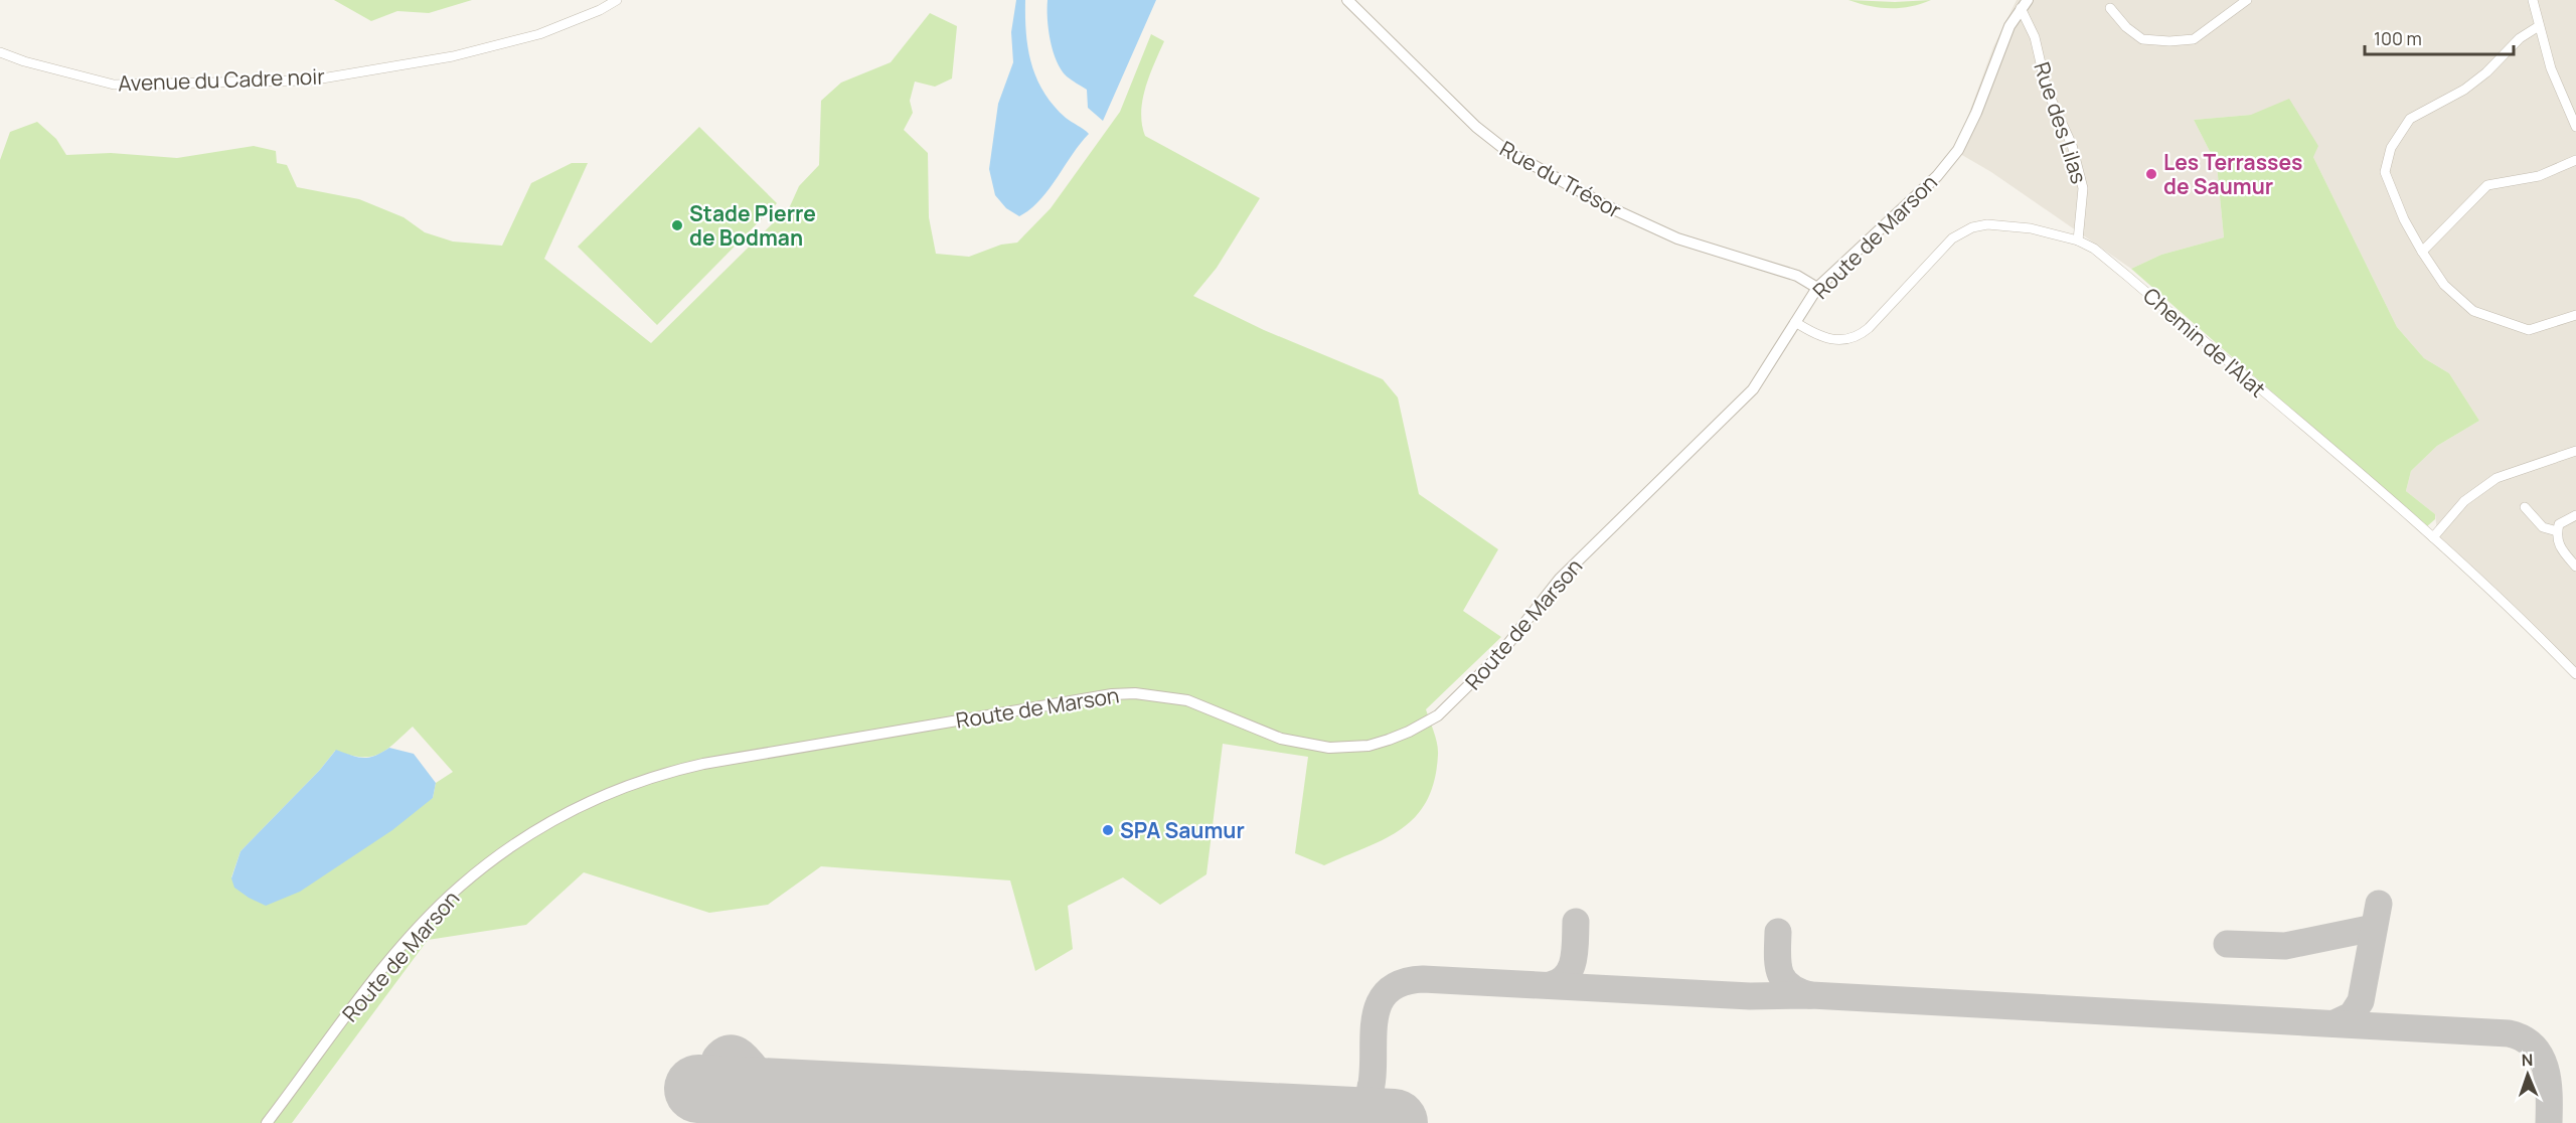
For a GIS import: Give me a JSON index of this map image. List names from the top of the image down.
{
  "streets": {
    "street": [
      "Avenue du Cadre noir",
      "Rue des Lilas",
      "Rue du Trésor",
      "Route de Marson",
      "Chemin de l'Alat"
    ]
  },
  "crossings": [
    ["Rue des Lilas", "Route de Marson"],
    ["Rue des Lilas", "Chemin de l'Alat"],
    ["Rue du Trésor", "Route de Marson"],
    ["Route de Marson", "Chemin de l'Alat"]
  ],
  "places": ["Les Terrasses de Saumur", "Stade Pierre de Bodman", "SPA Saumur"],
  "scale_bar": "100 m",
  "north": "top"
}
